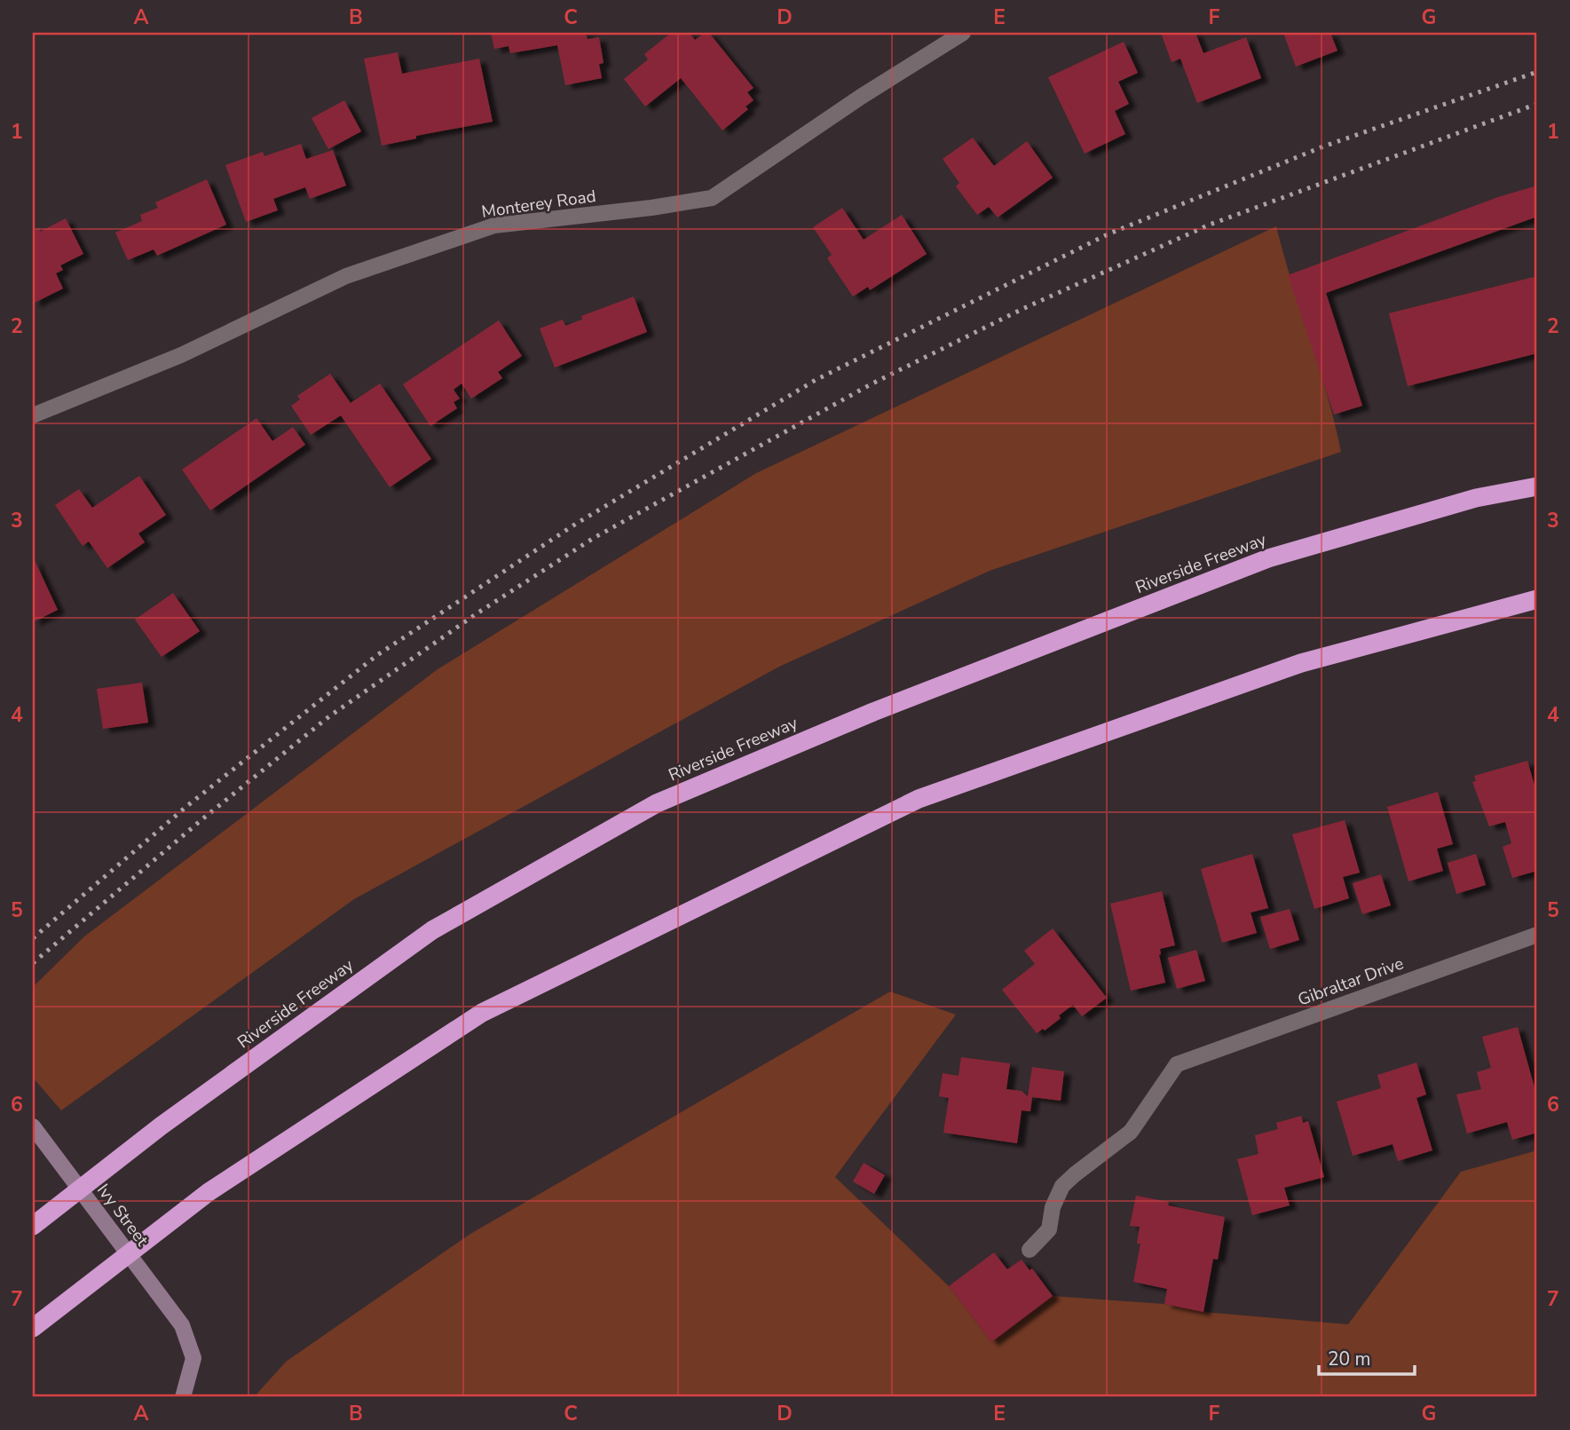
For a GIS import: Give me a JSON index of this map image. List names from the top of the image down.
{
  "streets": {
    "highway": ["Riverside Freeway"],
    "street": ["Monterey Road", "Gibraltar Drive", "Ivy Street"]
  },
  "scale_bar": "20 m",
  "grid": {
    "columns": [
      "A",
      "B",
      "C",
      "D",
      "E",
      "F",
      "G"
    ],
    "rows": [
      "1",
      "2",
      "3",
      "4",
      "5",
      "6",
      "7"
    ]
  }
}
